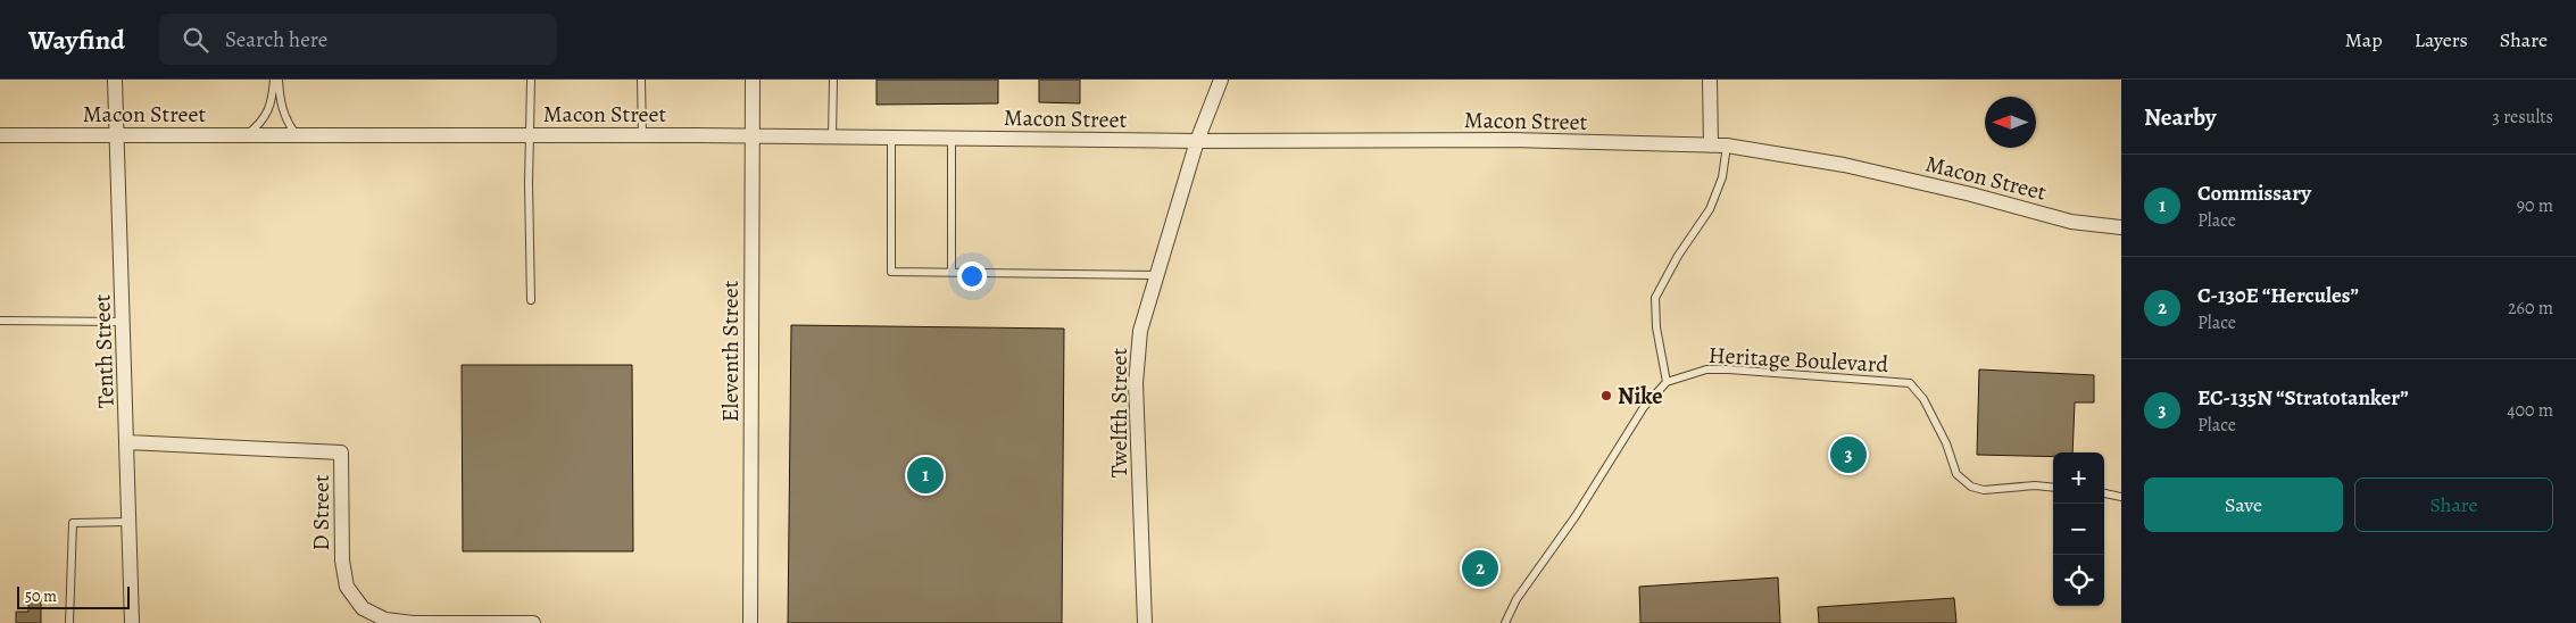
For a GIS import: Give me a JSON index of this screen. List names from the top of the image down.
{
  "streets": {
    "street": [
      "Macon Street",
      "Tenth Street",
      "Eleventh Street",
      "Twelfth Street",
      "D Street"
    ],
    "lane": ["Heritage Boulevard"]
  },
  "crossings": [
    ["Macon Street", "Tenth Street"],
    ["Macon Street", "Eleventh Street"],
    ["Macon Street", "Twelfth Street"],
    ["Tenth Street", "D Street"]
  ],
  "places": ["Nike"],
  "scale_bar": "50 m",
  "north": "left",
  "page": {
    "header": "Wayfind",
    "search": "Search here",
    "nav": ["Map", "Layers", "Share"],
    "heading": ["Nearby", "3 results"],
    "list": [
      {
        "mark": "1",
        "name": "Commissary",
        "note": "Place",
        "value": "90 m"
      },
      {
        "mark": "2",
        "name": "C-130E “Hercules”",
        "note": "Place",
        "value": "260 m"
      },
      {
        "mark": "3",
        "name": "EC-135N “Stratotanker”",
        "note": "Place",
        "value": "400 m"
      }
    ],
    "pins": ["3", "1", "2"],
    "map_buttons": ["+", "−"],
    "buttons": ["Save", "Share"],
    "scale": "50 m"
  }
}
